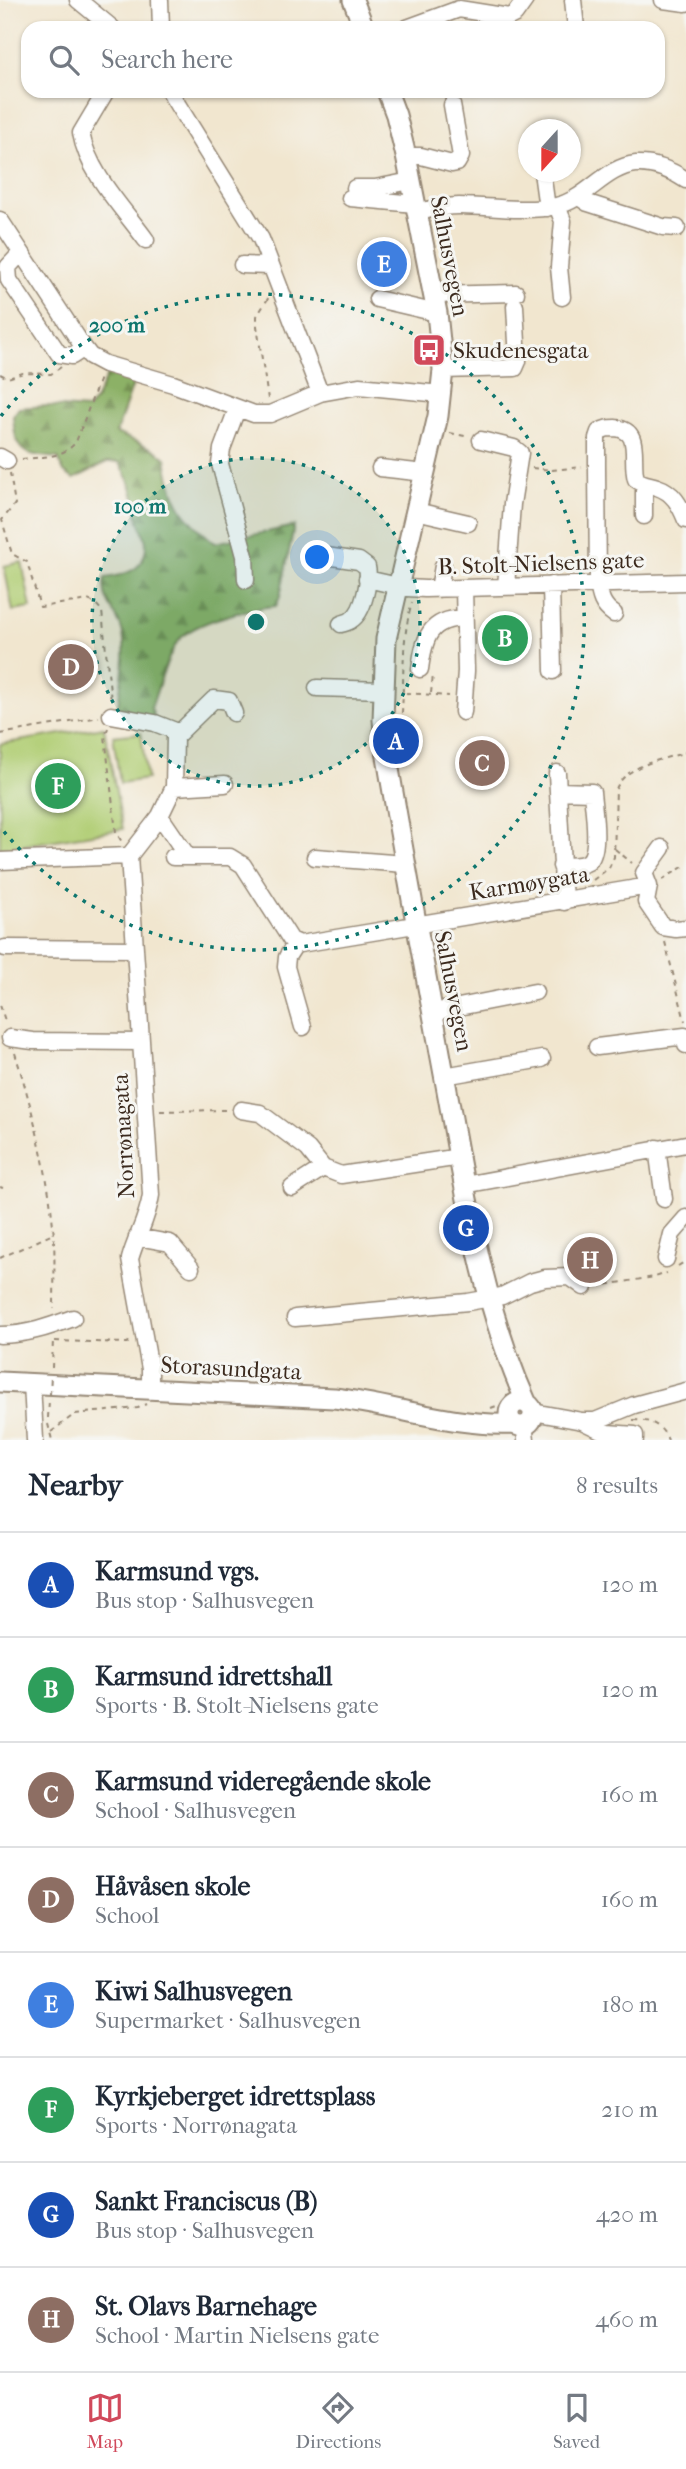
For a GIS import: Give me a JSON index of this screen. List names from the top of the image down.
{
  "streets": {
    "main road": ["Salhusvegen", "Storasundgata"],
    "street": ["B. Stolt-Nielsens gate", "Karmøygata", "Norrønagata"]
  },
  "crossings": [
    ["Salhusvegen", "B. Stolt-Nielsens gate"],
    ["Salhusvegen", "Karmøygata"],
    ["Salhusvegen", "Storasundgata"],
    ["Norrønagata", "Storasundgata"]
  ],
  "places": {
    "bus stop": ["Skudenesgata"]
  },
  "north": "bottom",
  "page": {
    "search": "Search here",
    "pins": [
      "E",
      "B",
      "D",
      "A",
      "C",
      "F",
      "G",
      "H"
    ],
    "heading": ["Nearby", "8 results"],
    "list": [
      {
        "mark": "A",
        "name": "Karmsund vgs.",
        "note": "Bus stop · Salhusvegen",
        "value": "120 m"
      },
      {
        "mark": "B",
        "name": "Karmsund idrettshall",
        "note": "Sports · B. Stolt-Nielsens gate",
        "value": "120 m"
      },
      {
        "mark": "C",
        "name": "Karmsund videregående skole",
        "note": "School · Salhusvegen",
        "value": "160 m"
      },
      {
        "mark": "D",
        "name": "Håvåsen skole",
        "note": "School",
        "value": "160 m"
      },
      {
        "mark": "E",
        "name": "Kiwi Salhusvegen",
        "note": "Supermarket · Salhusvegen",
        "value": "180 m"
      },
      {
        "mark": "F",
        "name": "Kyrkjeberget idrettsplass",
        "note": "Sports · Norrønagata",
        "value": "210 m"
      },
      {
        "mark": "G",
        "name": "Sankt Franciscus (B)",
        "note": "Bus stop · Salhusvegen",
        "value": "420 m"
      },
      {
        "mark": "H",
        "name": "St. Olavs Barnehage",
        "note": "School · Martin Nielsens gate",
        "value": "460 m"
      }
    ],
    "nav": ["Map", "Directions", "Saved"]
  },
  "rings": ["200 m", "100 m"]
}
